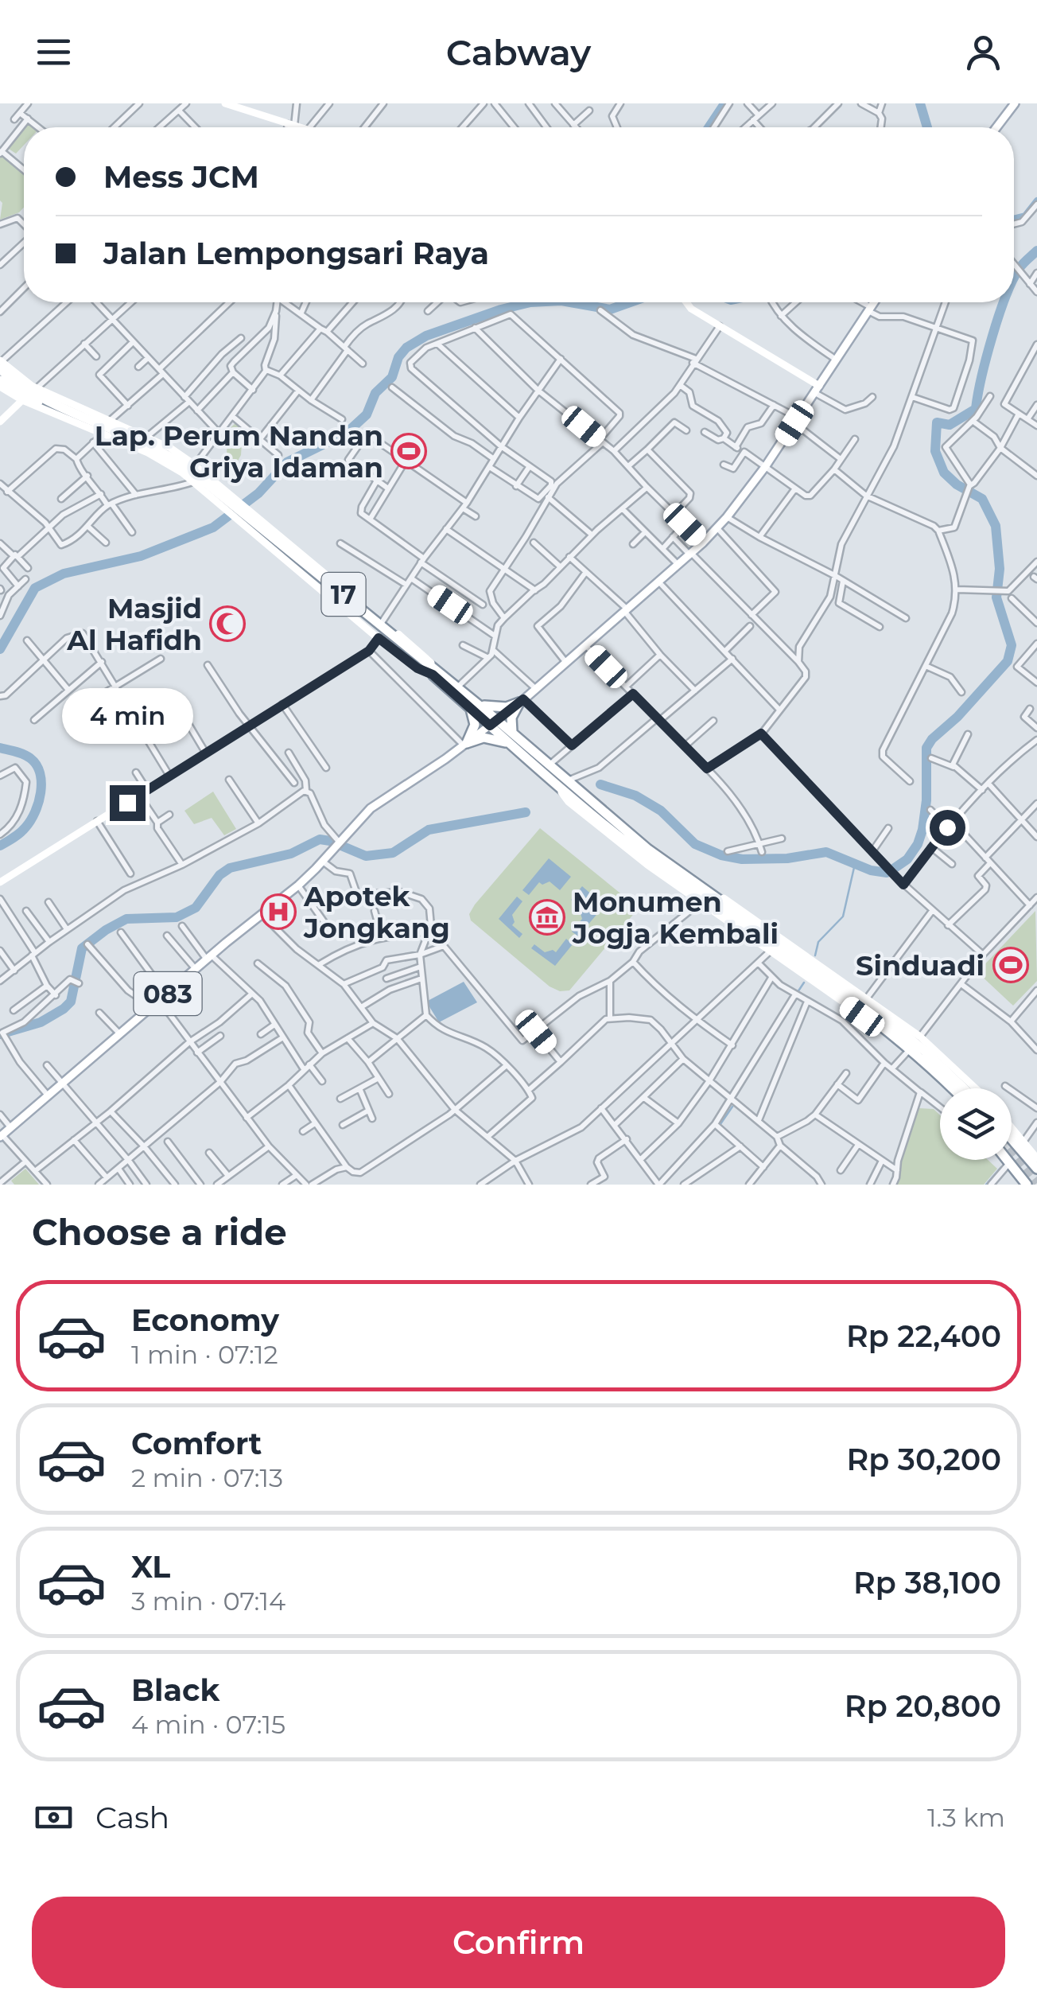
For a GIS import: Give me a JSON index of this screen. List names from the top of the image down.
{
  "streets": {
    "highway": ["17"],
    "street": ["083"]
  },
  "crossings": [
    ["17", "083"]
  ],
  "places": {
    "sports": ["Lap. Perum Nandan Griya Idaman", "Sinduadi"],
    "mosque": ["Masjid Al Hafidh"],
    "hospital": ["Apotek Jongkang"],
    "museum": ["Monumen Jogja Kembali"]
  },
  "page": {
    "header": "Cabway",
    "banner": ["Mess JCM", "Jalan Lempongsari Raya"],
    "bubble": "4 min",
    "heading": "Choose a ride",
    "list": [
      {
        "name": "Economy",
        "note": "1 min · 07:12",
        "value": "Rp 22,400"
      },
      {
        "name": "Comfort",
        "note": "2 min · 07:13",
        "value": "Rp 30,200"
      },
      {
        "name": "XL",
        "note": "3 min · 07:14",
        "value": "Rp 38,100"
      },
      {
        "name": "Black",
        "note": "4 min · 07:15",
        "value": "Rp 20,800"
      }
    ],
    "pay": ["Cash", "1.3 km"],
    "buttons": "Confirm"
  }
}
